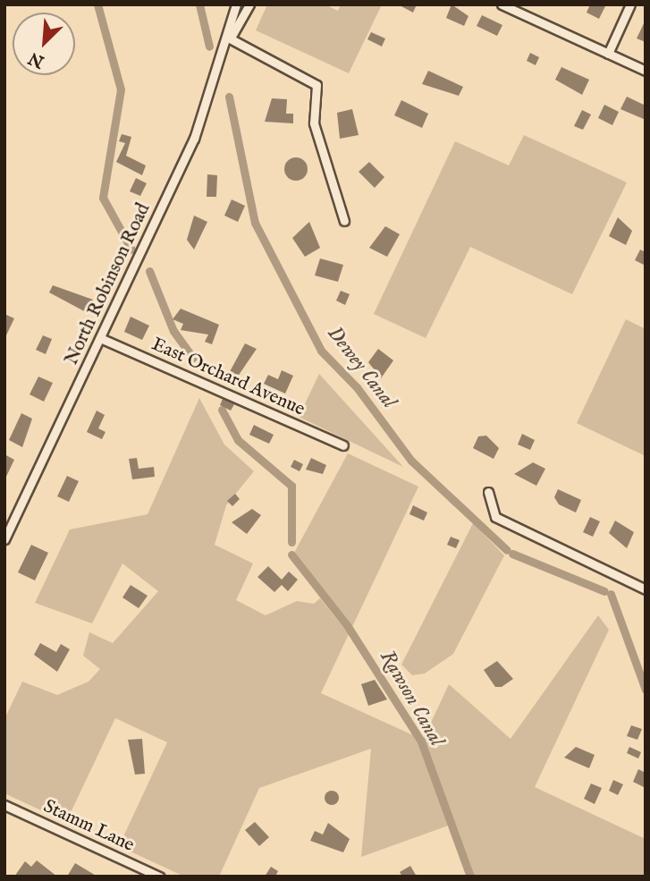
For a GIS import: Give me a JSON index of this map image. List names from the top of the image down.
{
  "streets": {
    "street": ["North Robinson Road", "East Orchard Avenue", "Stamm Lane"]
  },
  "crossings": [
    ["North Robinson Road", "East Orchard Avenue"]
  ],
  "water": ["Dewey Canal", "Rawson Canal"],
  "north": "bottom left"
}
